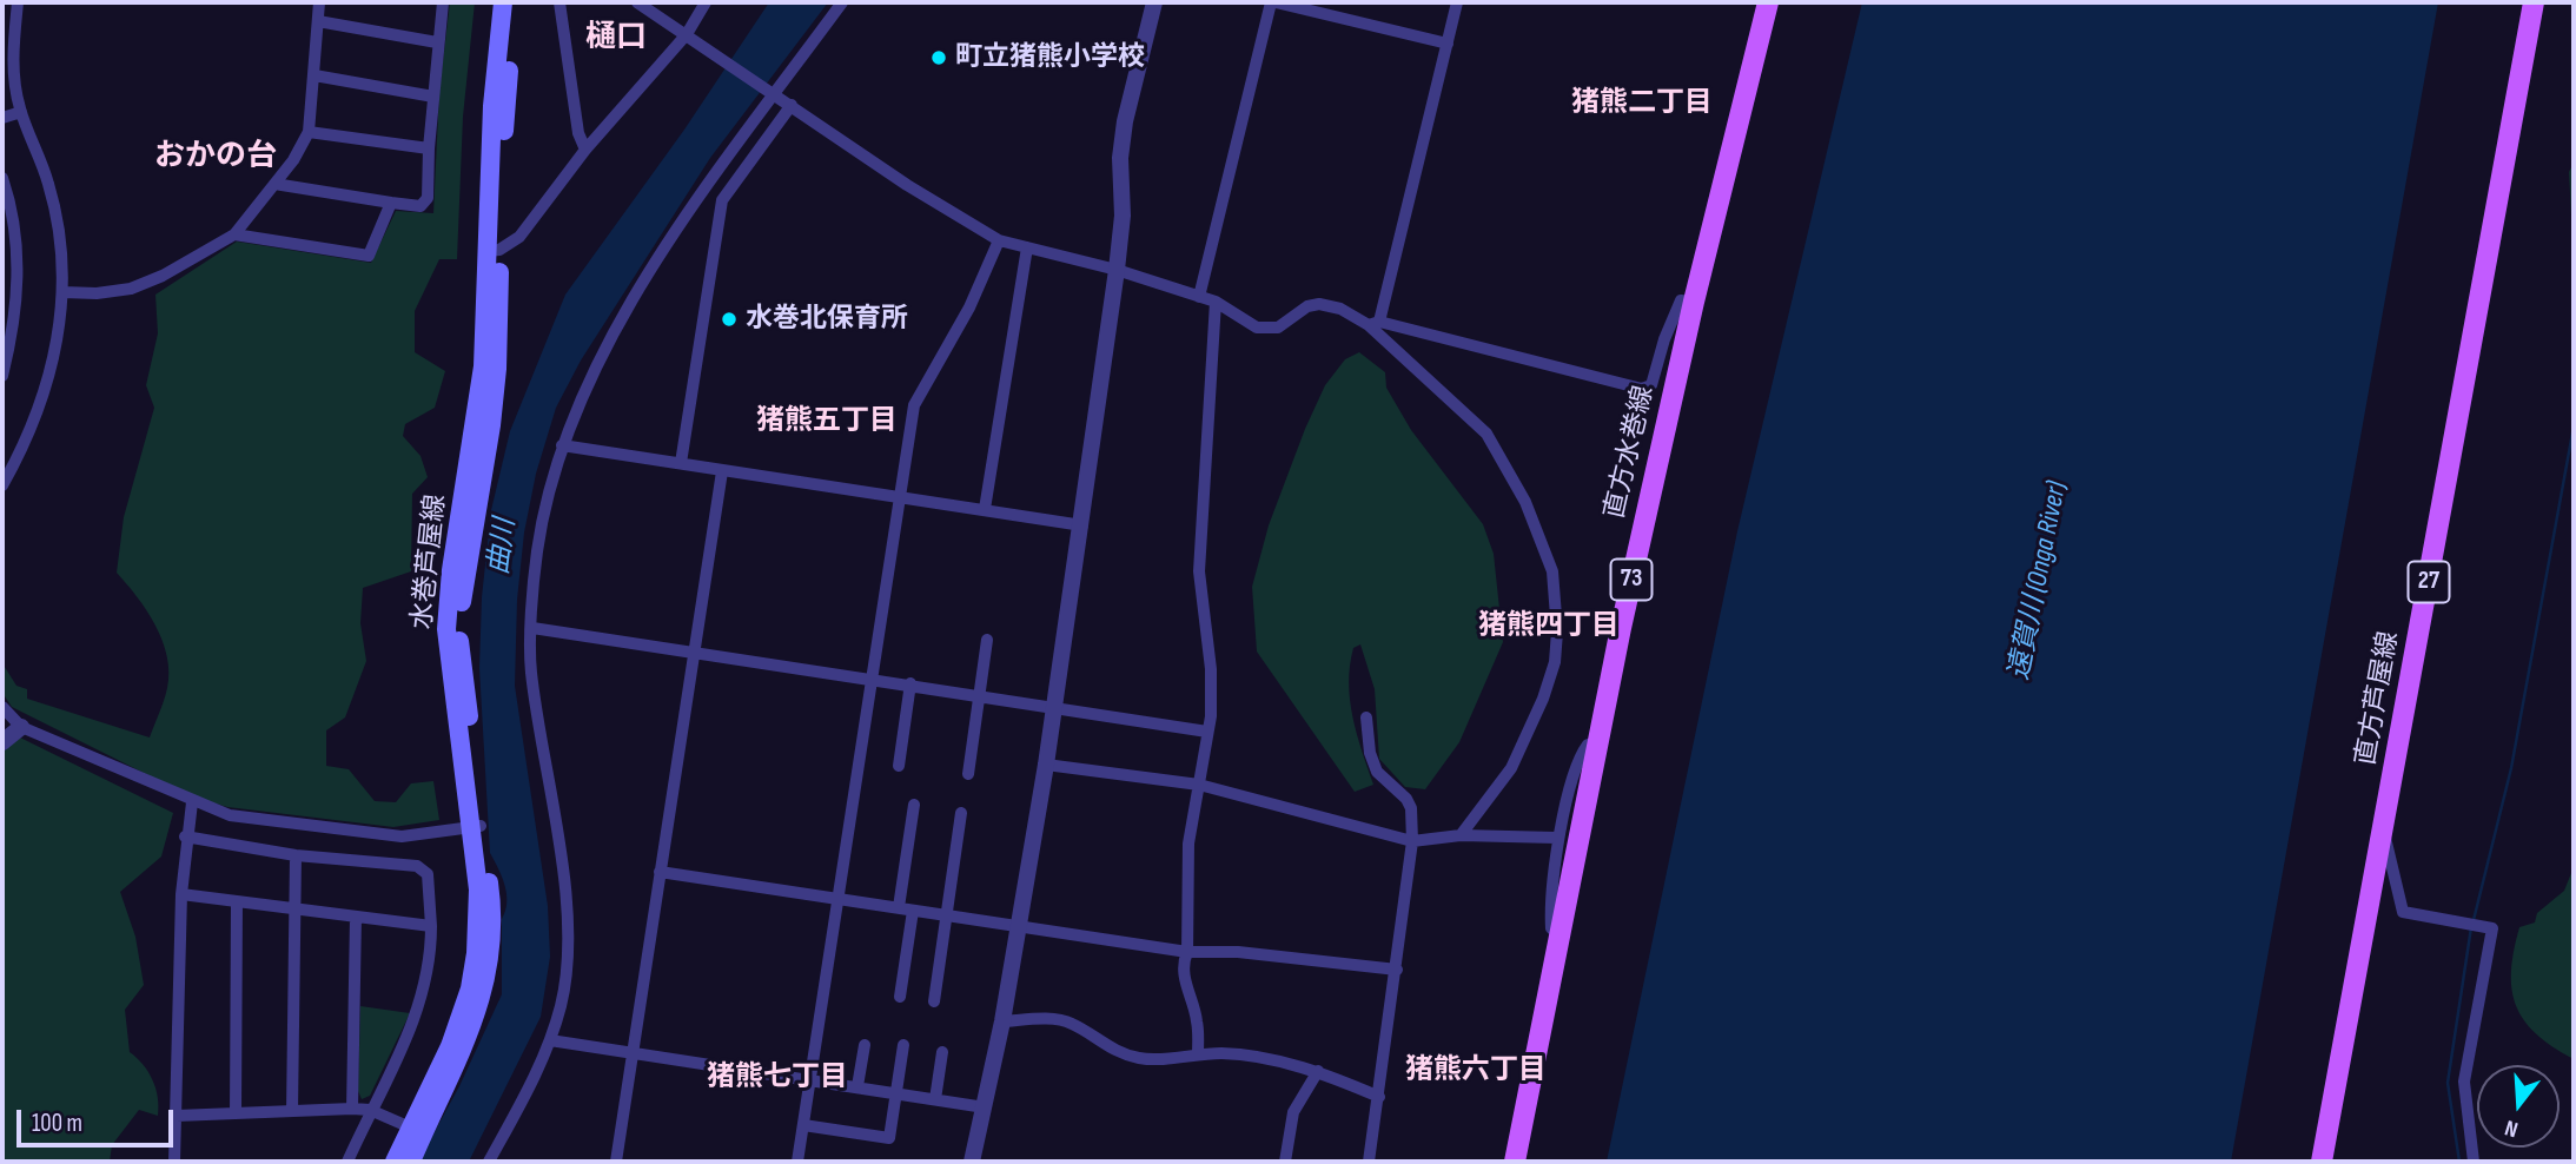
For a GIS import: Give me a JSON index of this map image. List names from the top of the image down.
{
  "streets": {
    "main road": [
      "直方水巻線",
      "水巻芦屋線",
      "73",
      "27",
      "直方芦屋線"
    ]
  },
  "districts": [
    "樋口",
    "猪熊二丁目",
    "おかの台",
    "猪熊五丁目",
    "猪熊四丁目",
    "猪熊六丁目",
    "猪熊七丁目"
  ],
  "water": ["曲川", "遠賀川 (Onga River)"],
  "places": ["町立猪熊小学校", "水巻北保育所"],
  "scale_bar": "100 m",
  "north": "bottom"
}
